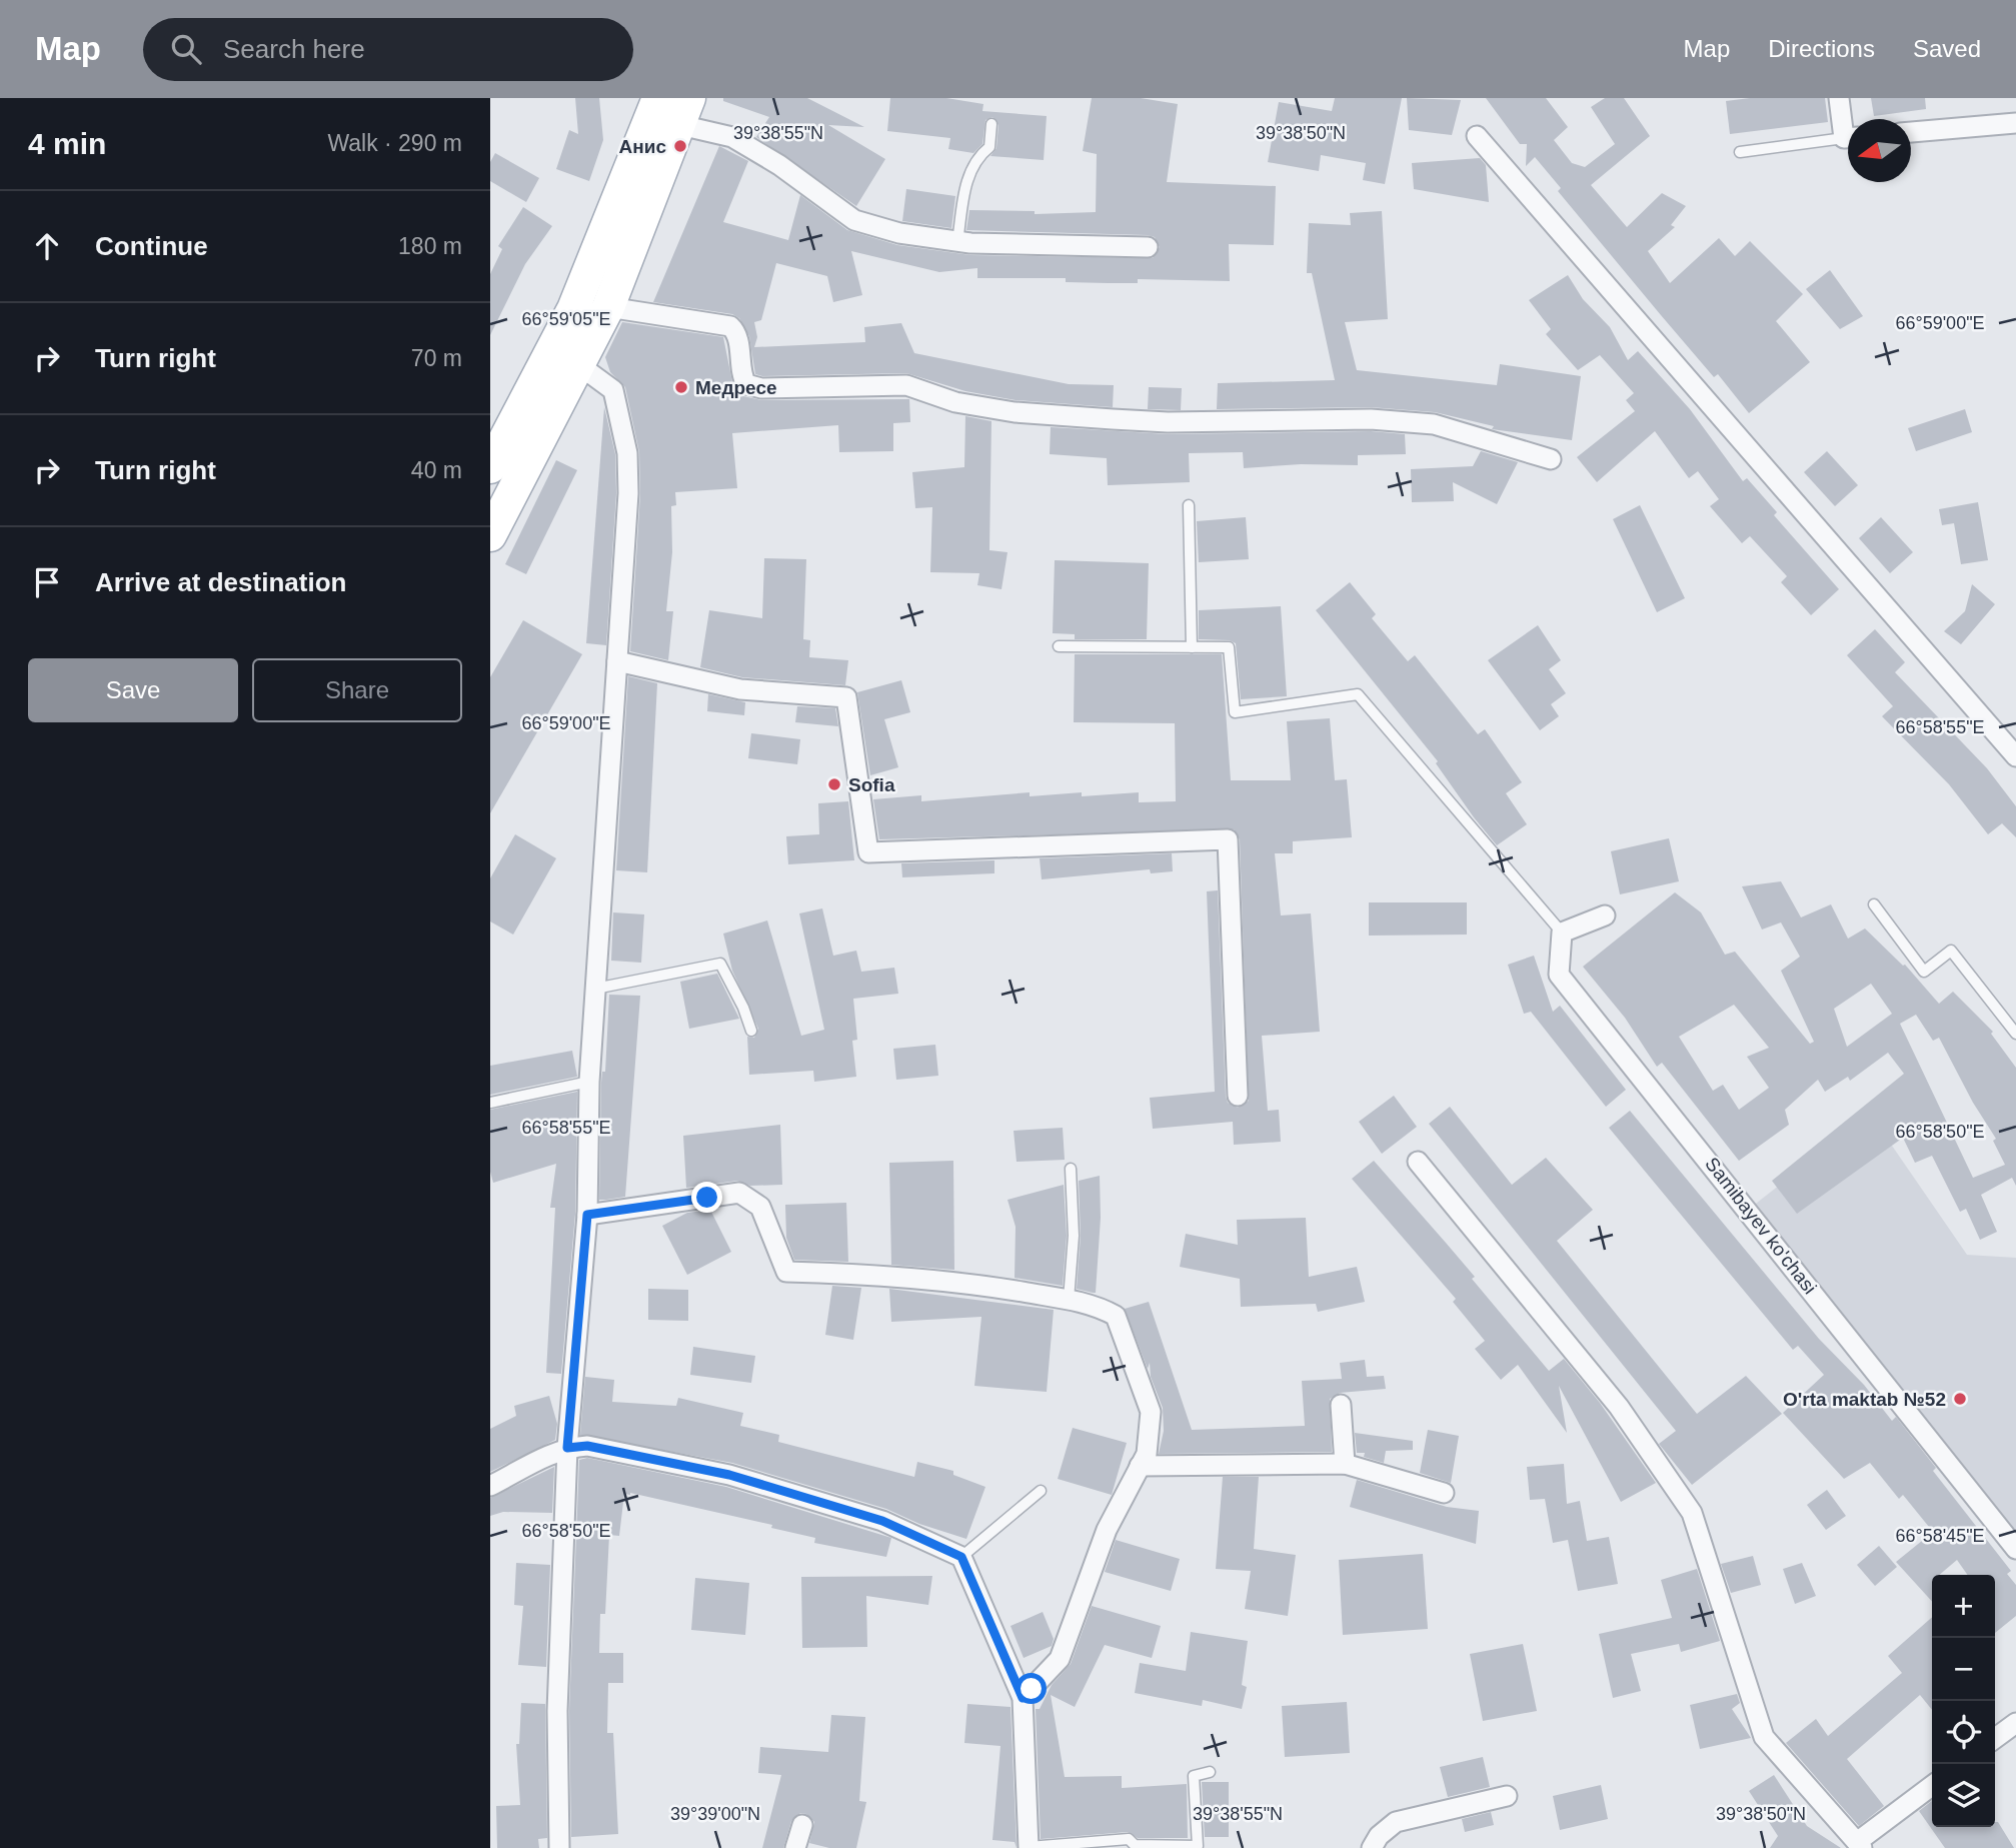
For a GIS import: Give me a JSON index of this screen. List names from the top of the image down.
{
  "streets": {
    "street": ["Samibayev ko'chasi"]
  },
  "places": [
    "Анис",
    "Медресе",
    "Sofia",
    "O'rta maktab №52"
  ],
  "north": "left",
  "page": {
    "header": "Map",
    "search": "Search here",
    "nav": ["Map", "Directions", "Saved"],
    "heading": ["4 min", "Walk · 290 m"],
    "list": [
      ["Continue", "180 m"],
      ["Turn right", "70 m"],
      ["Turn right", "40 m"],
      "Arrive at destination"
    ],
    "buttons": ["Save", "Share"],
    "map_buttons": ["+", "−"]
  },
  "coordinates": [
    "39°38'55\"N",
    "39°38'50\"N",
    "66°59'05\"E",
    "66°59'00\"E",
    "66°58'55\"E",
    "66°58'50\"E",
    "66°58'45\"E",
    "39°39'00\"N"
  ]
}
